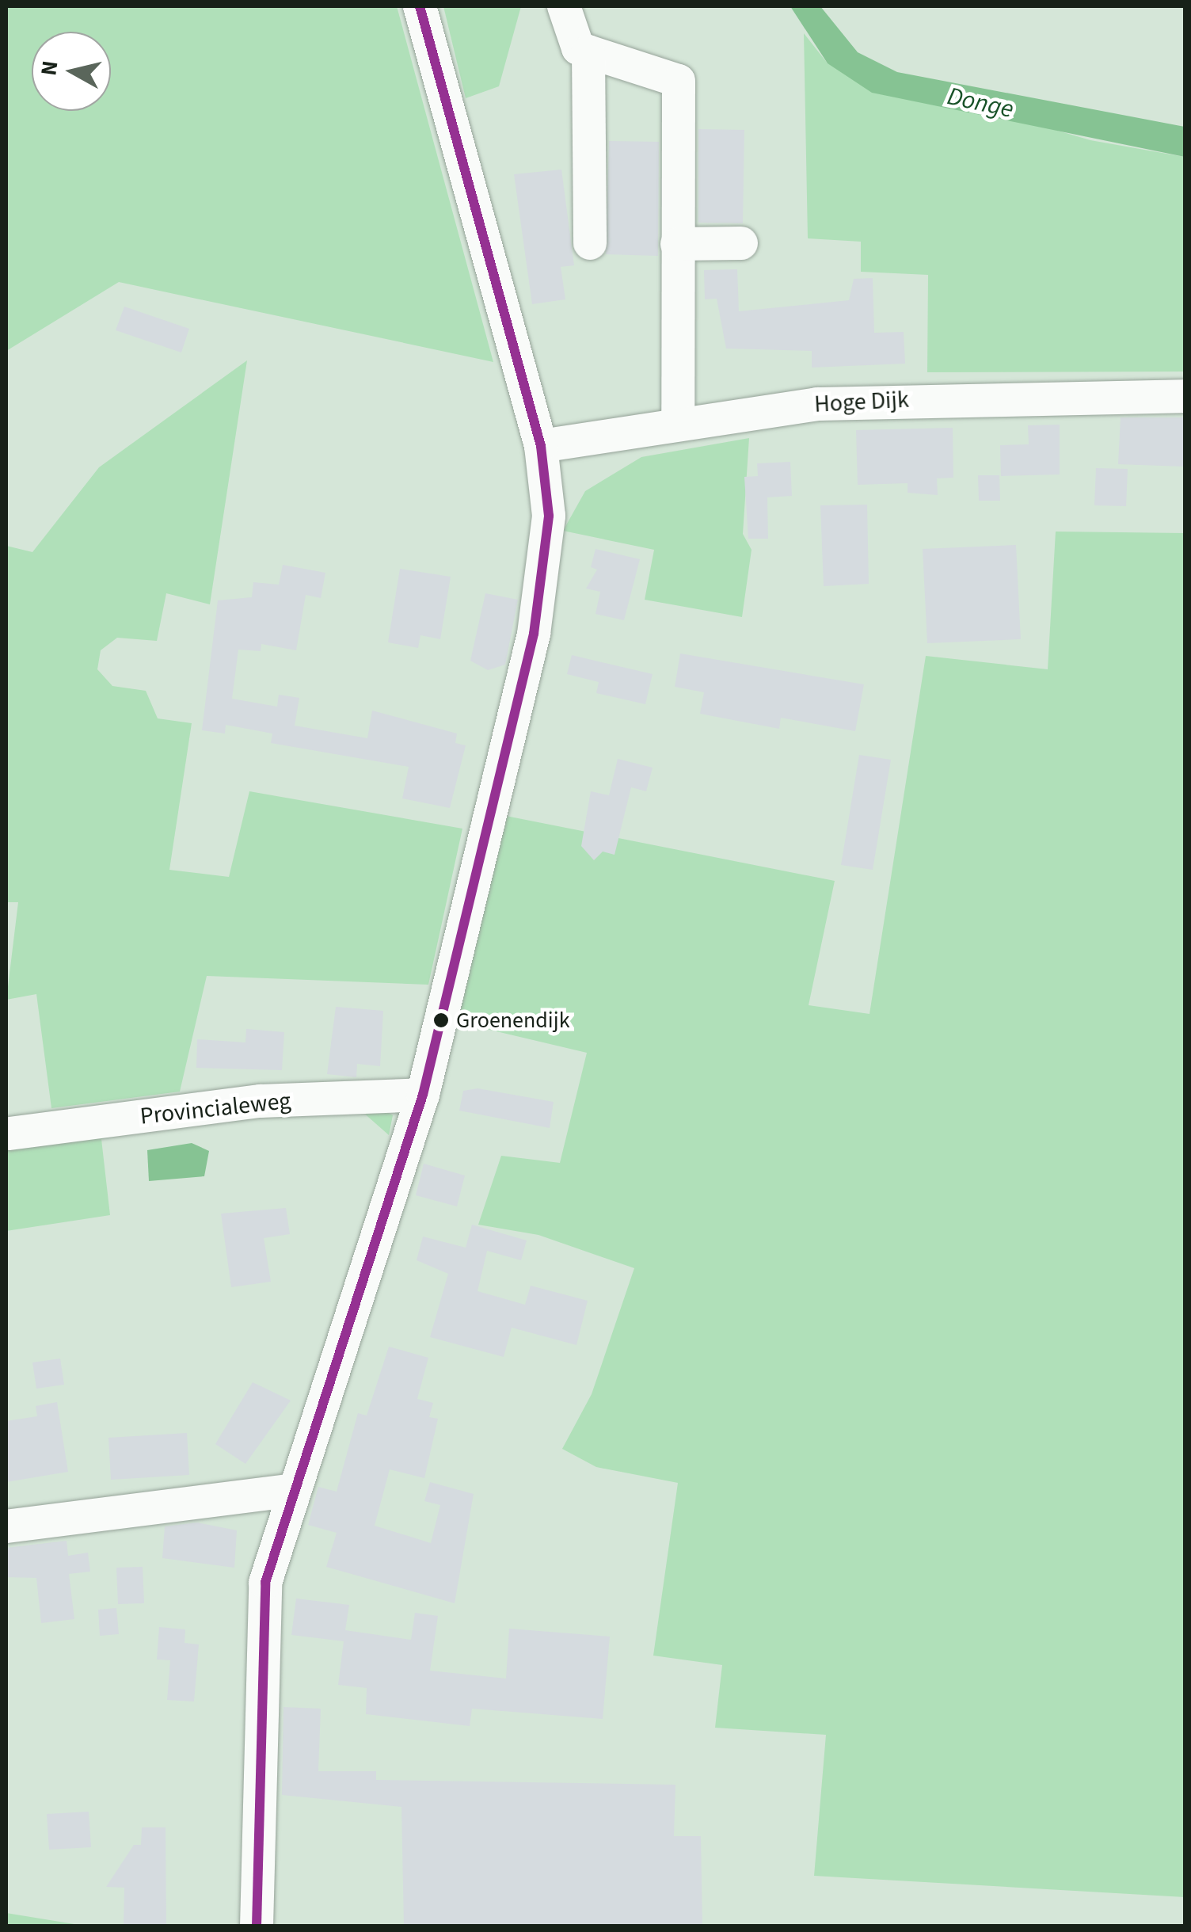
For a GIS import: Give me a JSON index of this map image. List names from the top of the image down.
{
  "streets": {
    "street": ["Hoge Dijk", "Provincialeweg"]
  },
  "water": ["Donge"],
  "places": ["Groenendijk"],
  "north": "left"
}
